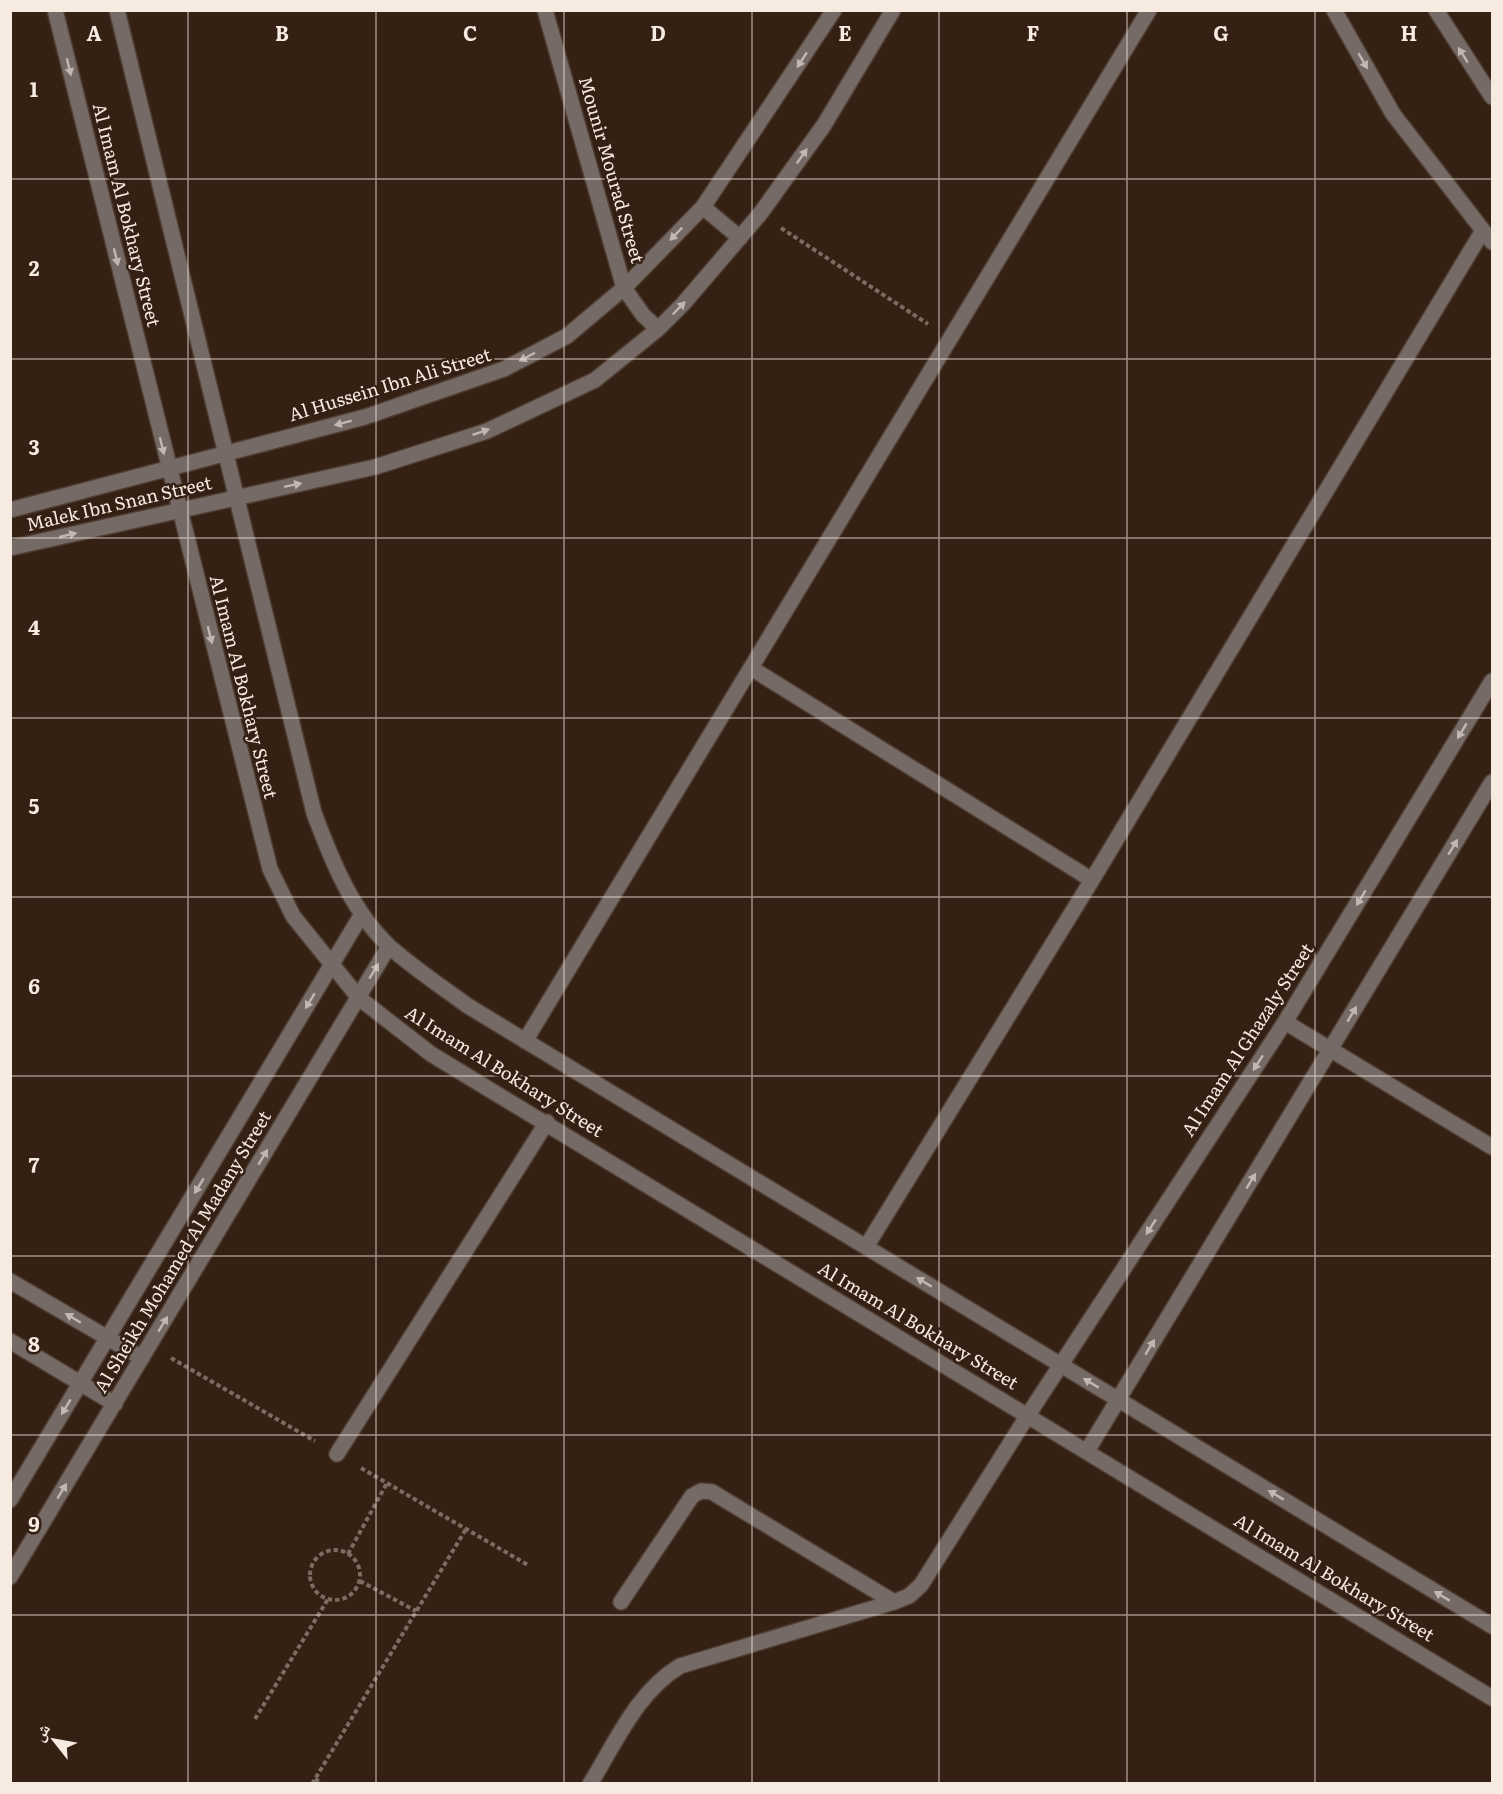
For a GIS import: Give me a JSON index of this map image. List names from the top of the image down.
{
  "streets": {
    "street": [
      "Mounir Mourad Street",
      "Al Imam Al Bokhary Street",
      "Al Hussein Ibn Ali Street",
      "Malek Ibn Snan Street",
      "Al Imam Al Ghazaly Street",
      "Al Sheikh Mohamed Al Madany Street"
    ]
  },
  "crossings": [
    ["Mounir Mourad Street", "Al Hussein Ibn Ali Street"],
    ["Al Imam Al Bokhary Street", "Al Hussein Ibn Ali Street"],
    ["Al Imam Al Bokhary Street", "Malek Ibn Snan Street"],
    ["Al Imam Al Bokhary Street", "Al Imam Al Ghazaly Street"],
    ["Al Imam Al Bokhary Street", "Al Sheikh Mohamed Al Madany Street"],
    ["Al Hussein Ibn Ali Street", "Malek Ibn Snan Street"]
  ],
  "north": "top left",
  "grid": {
    "columns": [
      "A",
      "B",
      "C",
      "D",
      "E",
      "F",
      "G",
      "H"
    ],
    "rows": [
      "1",
      "2",
      "3",
      "4",
      "5",
      "6",
      "7",
      "8",
      "9"
    ]
  }
}
